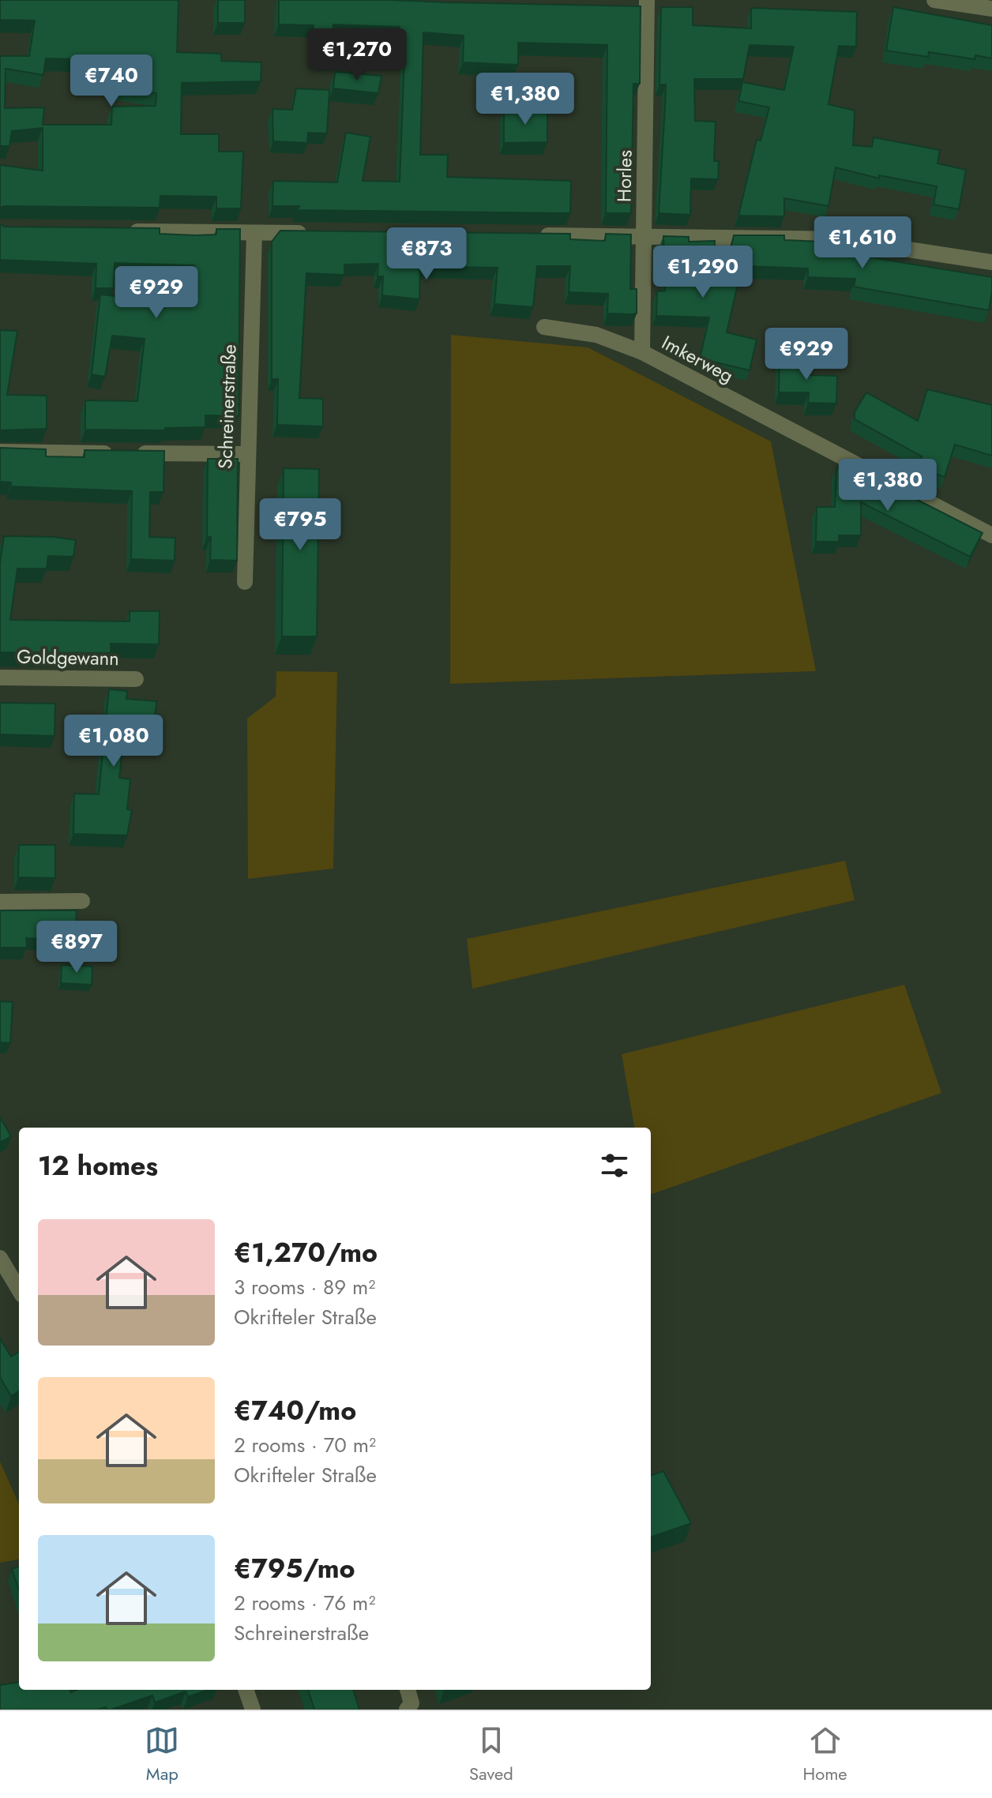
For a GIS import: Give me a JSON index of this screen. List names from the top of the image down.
{
  "streets": {
    "street": [
      "Horles",
      "Imkerweg",
      "Schreinerstraße",
      "Goldgewann"
    ]
  },
  "crossings": [
    ["Horles", "Imkerweg"]
  ],
  "page": {
    "price": [
      "€1,270",
      "€740",
      "€1,380",
      "€1,610",
      "€873",
      "€1,290",
      "€929",
      "€929",
      "€1,380",
      "€795",
      "€1,080",
      "€897"
    ],
    "heading": "12 homes",
    "list": [
      {
        "name": "€1,270/mo",
        "note": "3 rooms · 89 m² · Okrifteler Straße"
      },
      {
        "name": "€740/mo",
        "note": "2 rooms · 70 m² · Okrifteler Straße"
      },
      {
        "name": "€795/mo",
        "note": "2 rooms · 76 m² · Schreinerstraße"
      }
    ],
    "tabs": ["Map", "Saved", "Home"]
  }
}
